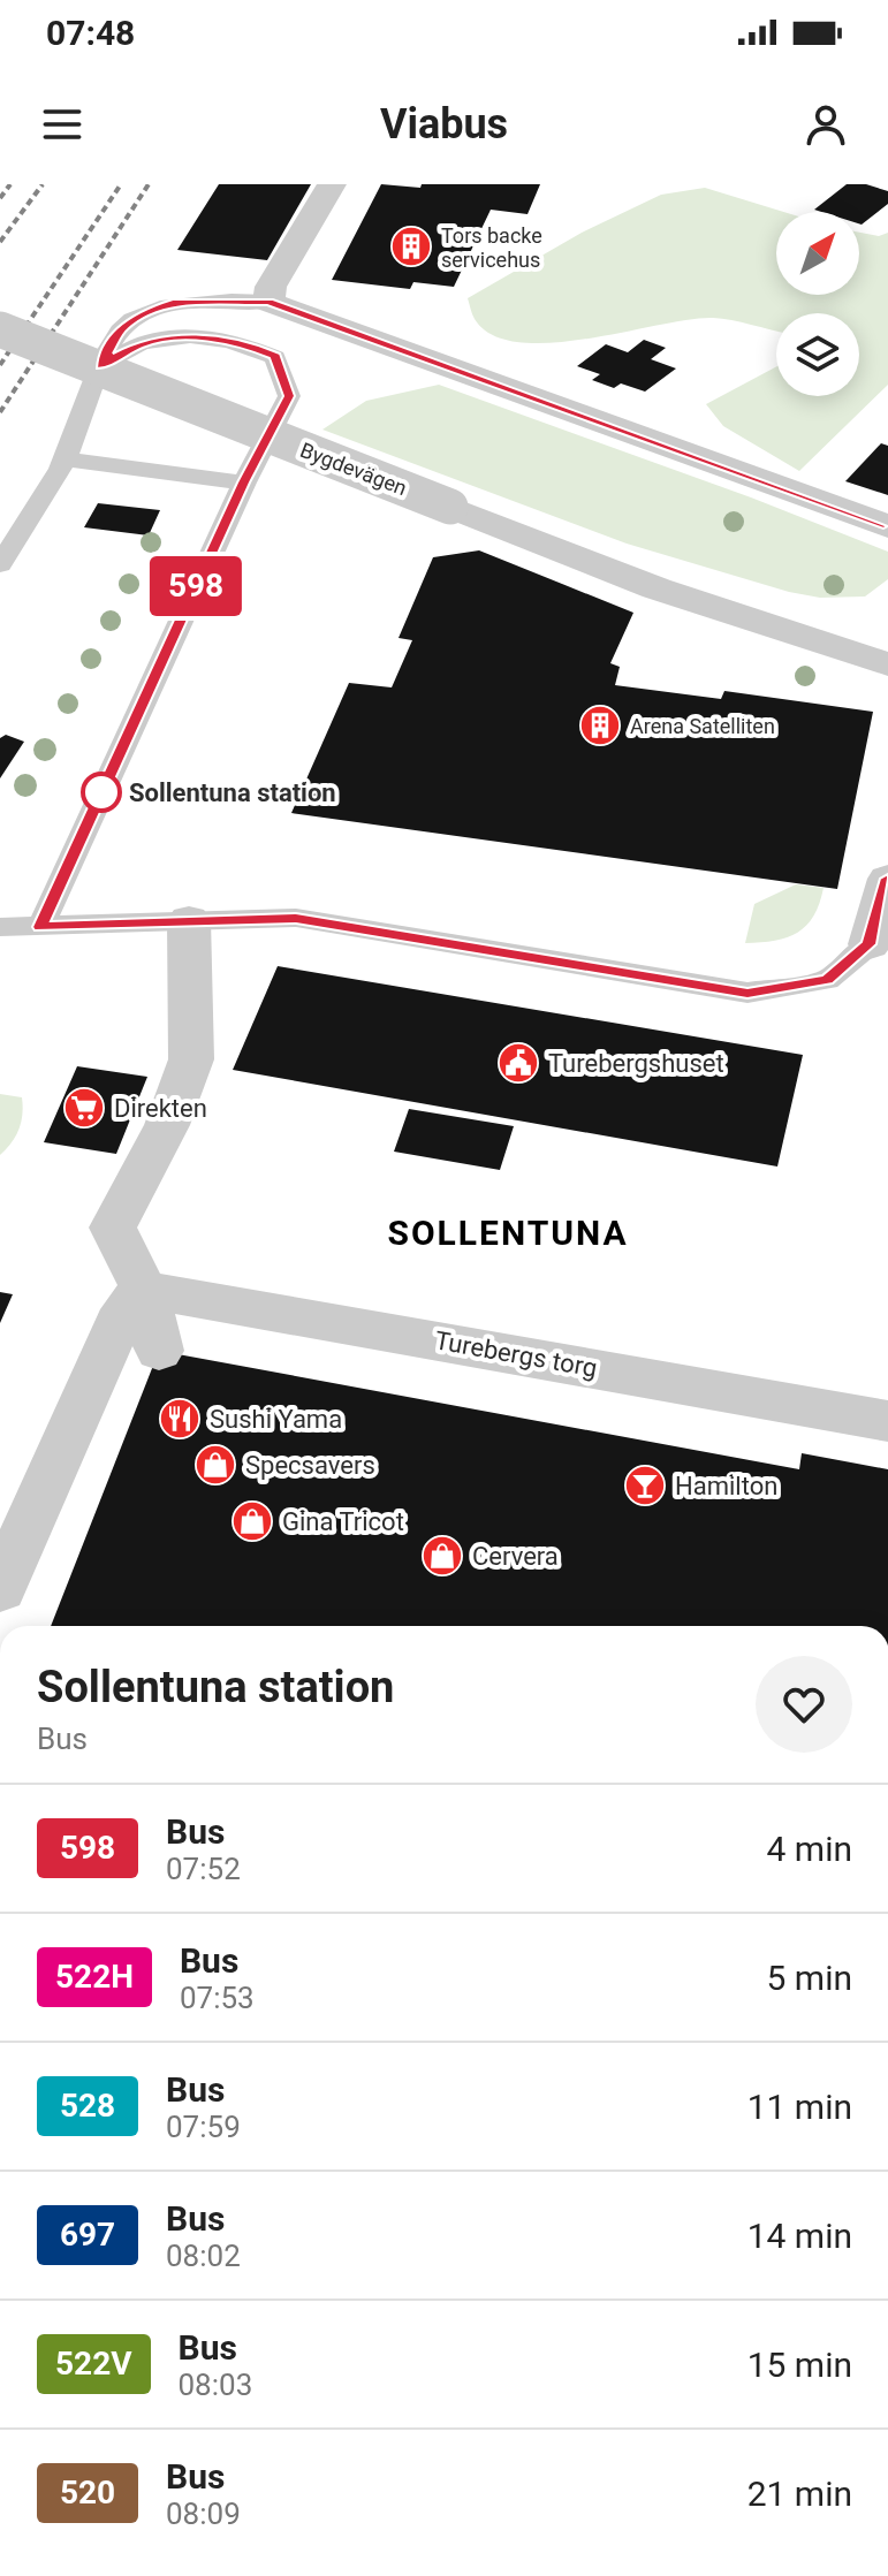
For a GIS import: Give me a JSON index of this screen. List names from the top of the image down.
{
  "streets": {
    "street": ["Bygdevägen", "Turebergs torg"]
  },
  "districts": ["SOLLENTUNA"],
  "places": {
    "building": ["Tors backe servicehus", "Arena Satelliten"],
    "other": ["Sollentuna station"],
    "public building": ["Turebergshuset"],
    "supermarket": ["Direkten"],
    "restaurant": ["Sushi Yama"],
    "shop": ["Specsavers", "Gina Tricot", "Cervera"],
    "bar": ["Hamilton"]
  },
  "lines": ["bus line 598"],
  "north": "top right",
  "page": {
    "status": "07:48",
    "header": "Viabus",
    "on_map": "598",
    "heading": ["Sollentuna station", "Bus"],
    "list": [
      {
        "mark": "598",
        "name": "Bus",
        "note": "07:52",
        "value": "4 min"
      },
      {
        "mark": "522H",
        "name": "Bus",
        "note": "07:53",
        "value": "5 min"
      },
      {
        "mark": "528",
        "name": "Bus",
        "note": "07:59",
        "value": "11 min"
      },
      {
        "mark": "697",
        "name": "Bus",
        "note": "08:02",
        "value": "14 min"
      },
      {
        "mark": "522V",
        "name": "Bus",
        "note": "08:03",
        "value": "15 min"
      },
      {
        "mark": "520",
        "name": "Bus",
        "note": "08:09",
        "value": "21 min"
      }
    ]
  }
}
